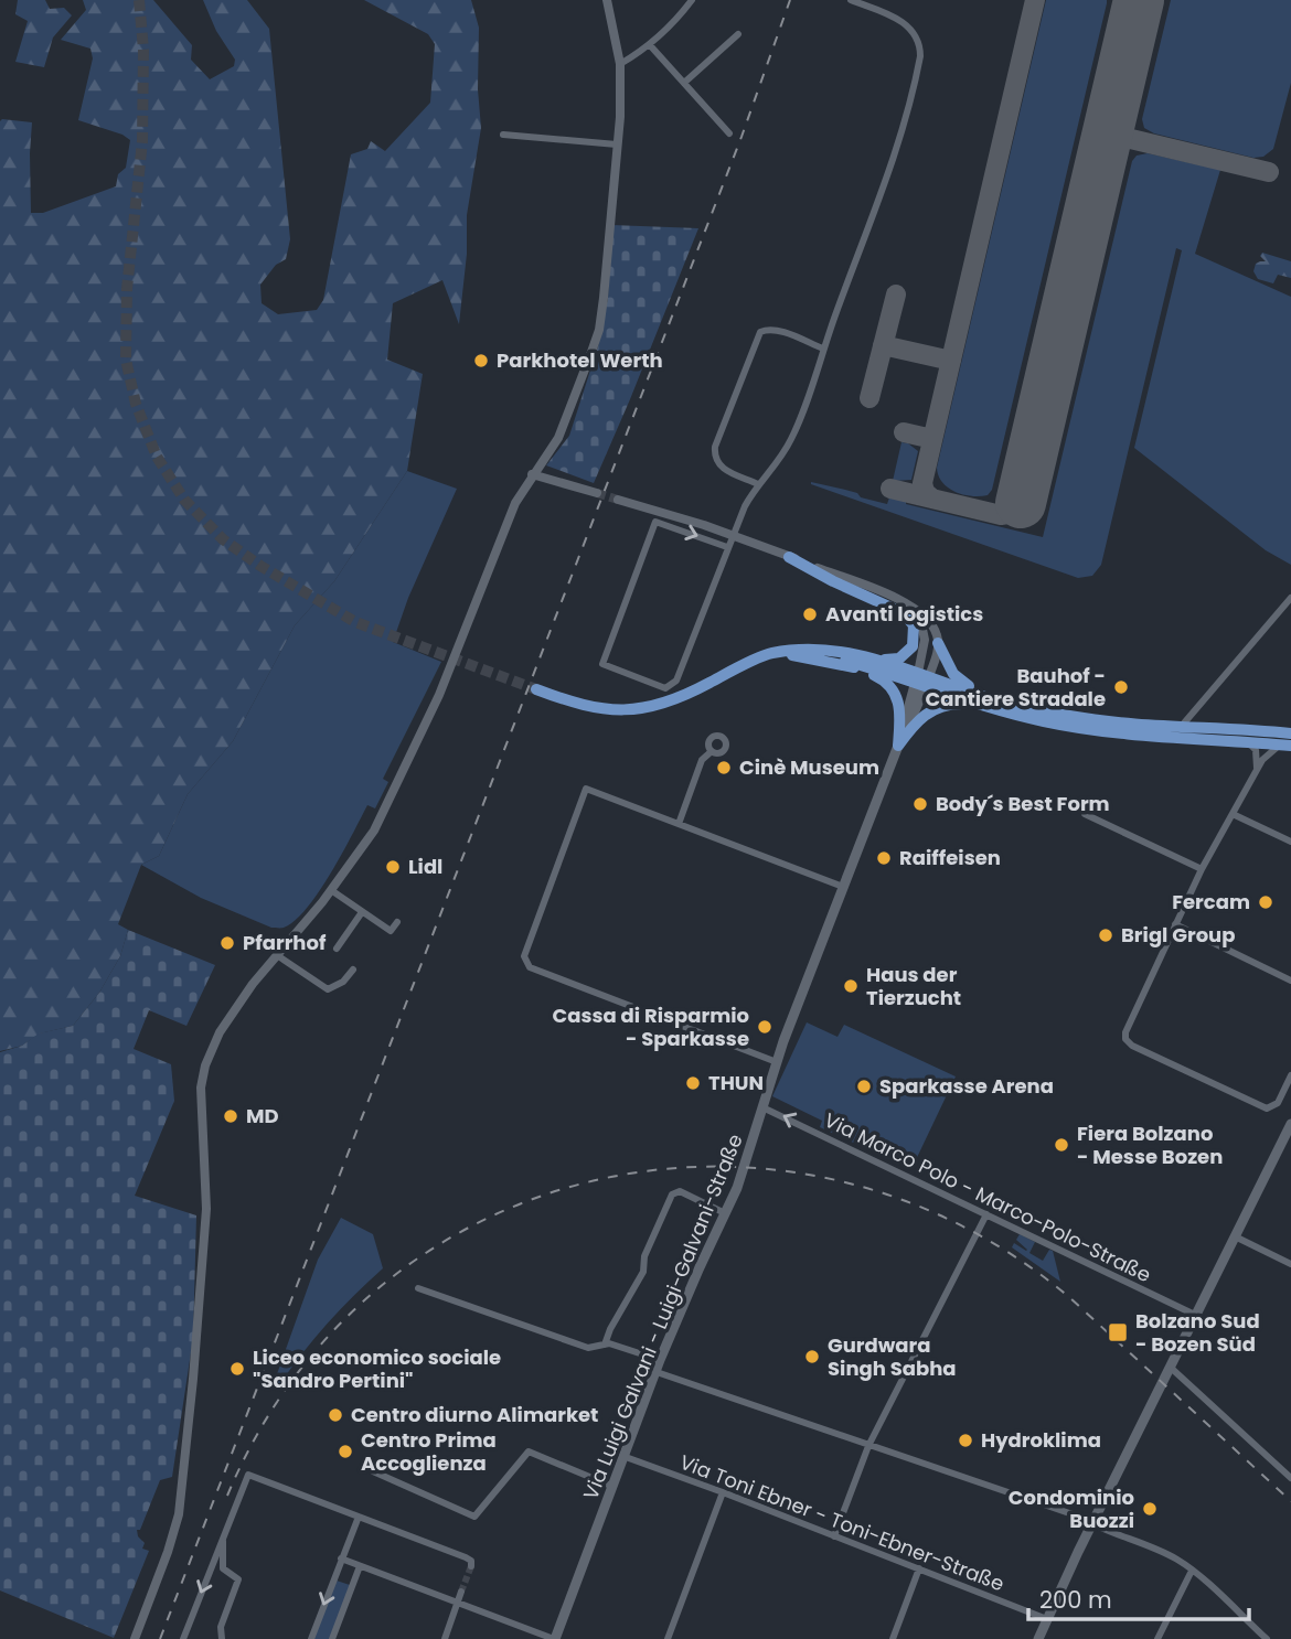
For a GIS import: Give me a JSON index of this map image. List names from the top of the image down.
{
  "streets": {
    "main road": ["Via Luigi Galvani - Luigi-Galvani-Straße"],
    "street": ["Via Marco Polo - Marco-Polo-Straße", "Via Toni Ebner - Toni-Ebner-Straße"]
  },
  "crossings": [
    ["Via Marco Polo - Marco-Polo-Straße", "Via Luigi Galvani - Luigi-Galvani-Straße"],
    ["Via Luigi Galvani - Luigi-Galvani-Straße", "Via Toni Ebner - Toni-Ebner-Straße"]
  ],
  "one_way": ["Via Marco Polo - Marco-Polo-Straße"],
  "places": {
    "other": [
      "Parkhotel Werth",
      "Avanti logistics",
      "Bauhof - Cantiere Stradale",
      "Cinè Museum",
      "Body´s Best Form",
      "Raiffeisen",
      "Lidl",
      "Fercam",
      "Brigl Group",
      "Pfarrhof",
      "Haus der Tierzucht",
      "Cassa di Risparmio - Sparkasse",
      "THUN",
      "Sparkasse Arena",
      "MD",
      "Fiera Bolzano - Messe Bozen",
      "Gurdwara Singh Sabha",
      "Liceo economico sociale \"Sandro Pertini\"",
      "Centro diurno Alimarket",
      "Hydroklima",
      "Centro Prima Accoglienza",
      "Condominio Buozzi"
    ],
    "transit": ["Bolzano Sud - Bozen Süd"]
  },
  "scale_bar": "200 m"
}
